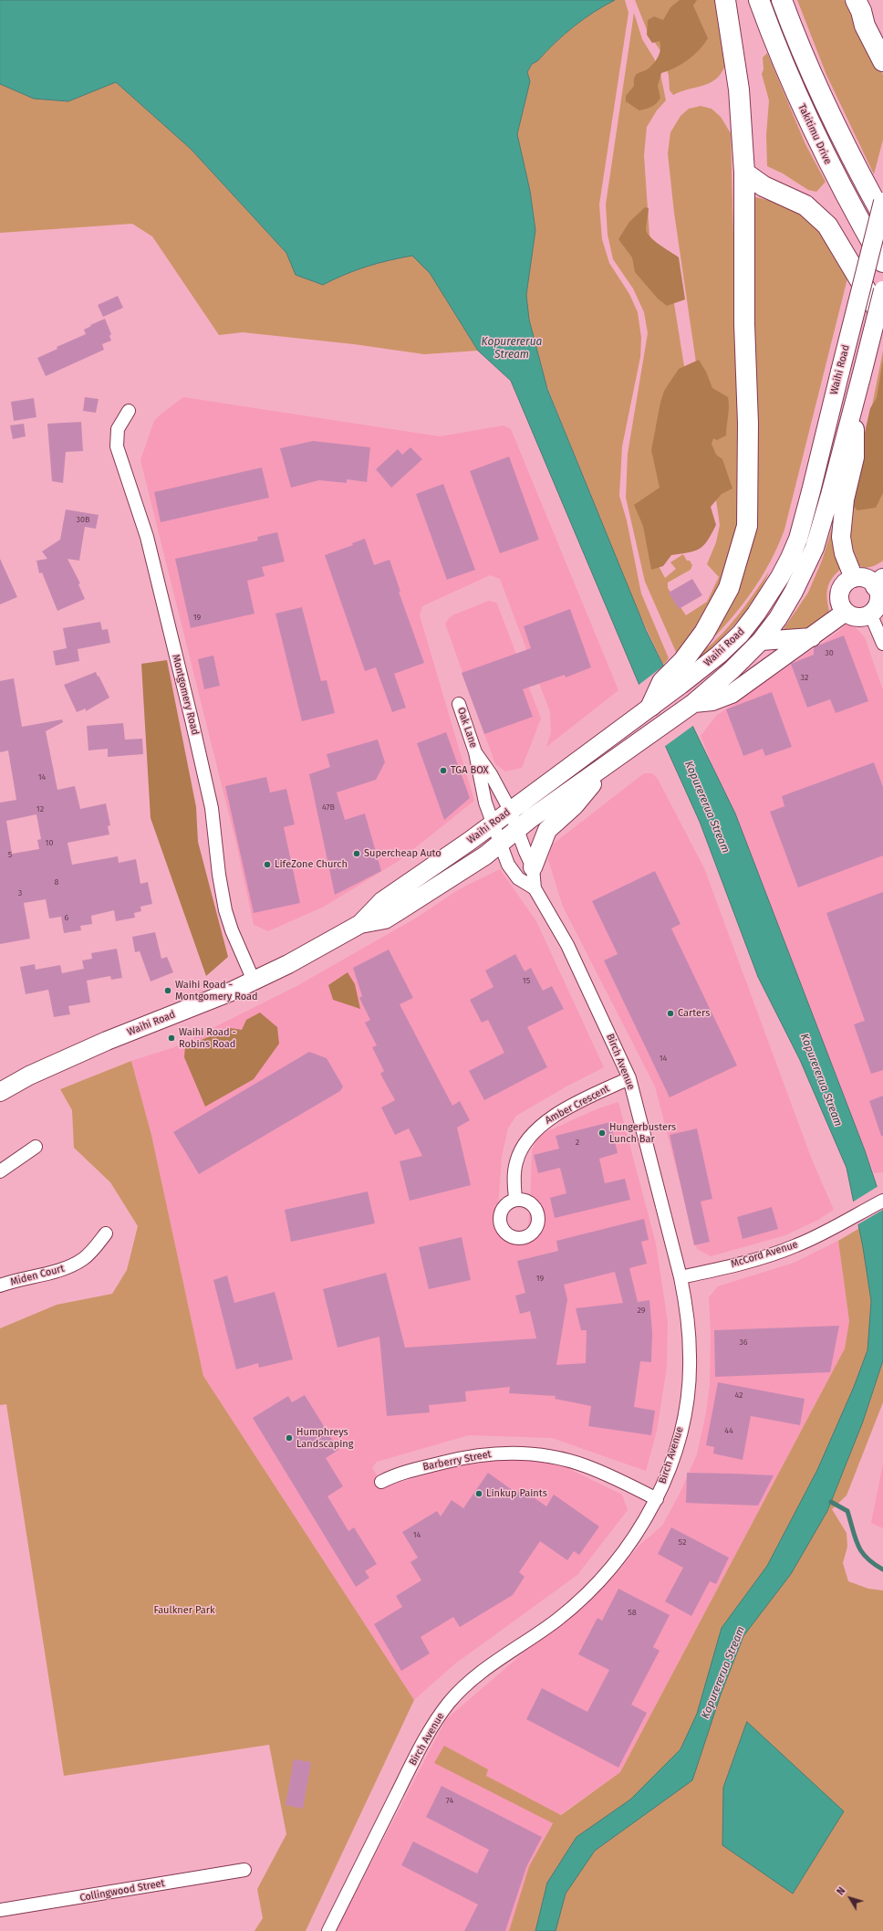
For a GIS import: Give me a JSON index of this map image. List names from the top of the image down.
{
  "streets": {
    "highway": ["Takitimu Drive"],
    "main road": ["Waihi Road"],
    "street": [
      "Montgomery Road",
      "Oak Lane",
      "Birch Avenue",
      "Amber Crescent",
      "McCord Avenue",
      "Miden Court",
      "Barberry Street",
      "Collingwood Street"
    ]
  },
  "crossings": [
    ["Waihi Road", "Montgomery Road"],
    ["Waihi Road", "Oak Lane"],
    ["Waihi Road", "Birch Avenue"],
    ["Oak Lane", "Birch Avenue"],
    ["Birch Avenue", "Amber Crescent"],
    ["Birch Avenue", "McCord Avenue"],
    ["Birch Avenue", "Barberry Street"]
  ],
  "water": ["Kopurererua Stream"],
  "parks": ["Faulkner Park"],
  "places": [
    "TGA BOX",
    "Supercheap Auto",
    "LifeZone Church",
    "Waihi Road - Montgomery Road",
    "Carters",
    "Waihi Road - Robins Road",
    "Hungerbusters Lunch Bar",
    "Humphreys Landscaping",
    "Linkup Paints"
  ],
  "house_numbers": [
    "30B",
    "19",
    "30",
    "32",
    "14",
    "47B",
    "12",
    "10",
    "5",
    "8",
    "3",
    "6",
    "15",
    "14",
    "2",
    "19",
    "29",
    "36",
    "42",
    "44",
    "14",
    "52",
    "58",
    "74"
  ],
  "north": "top left"
}
